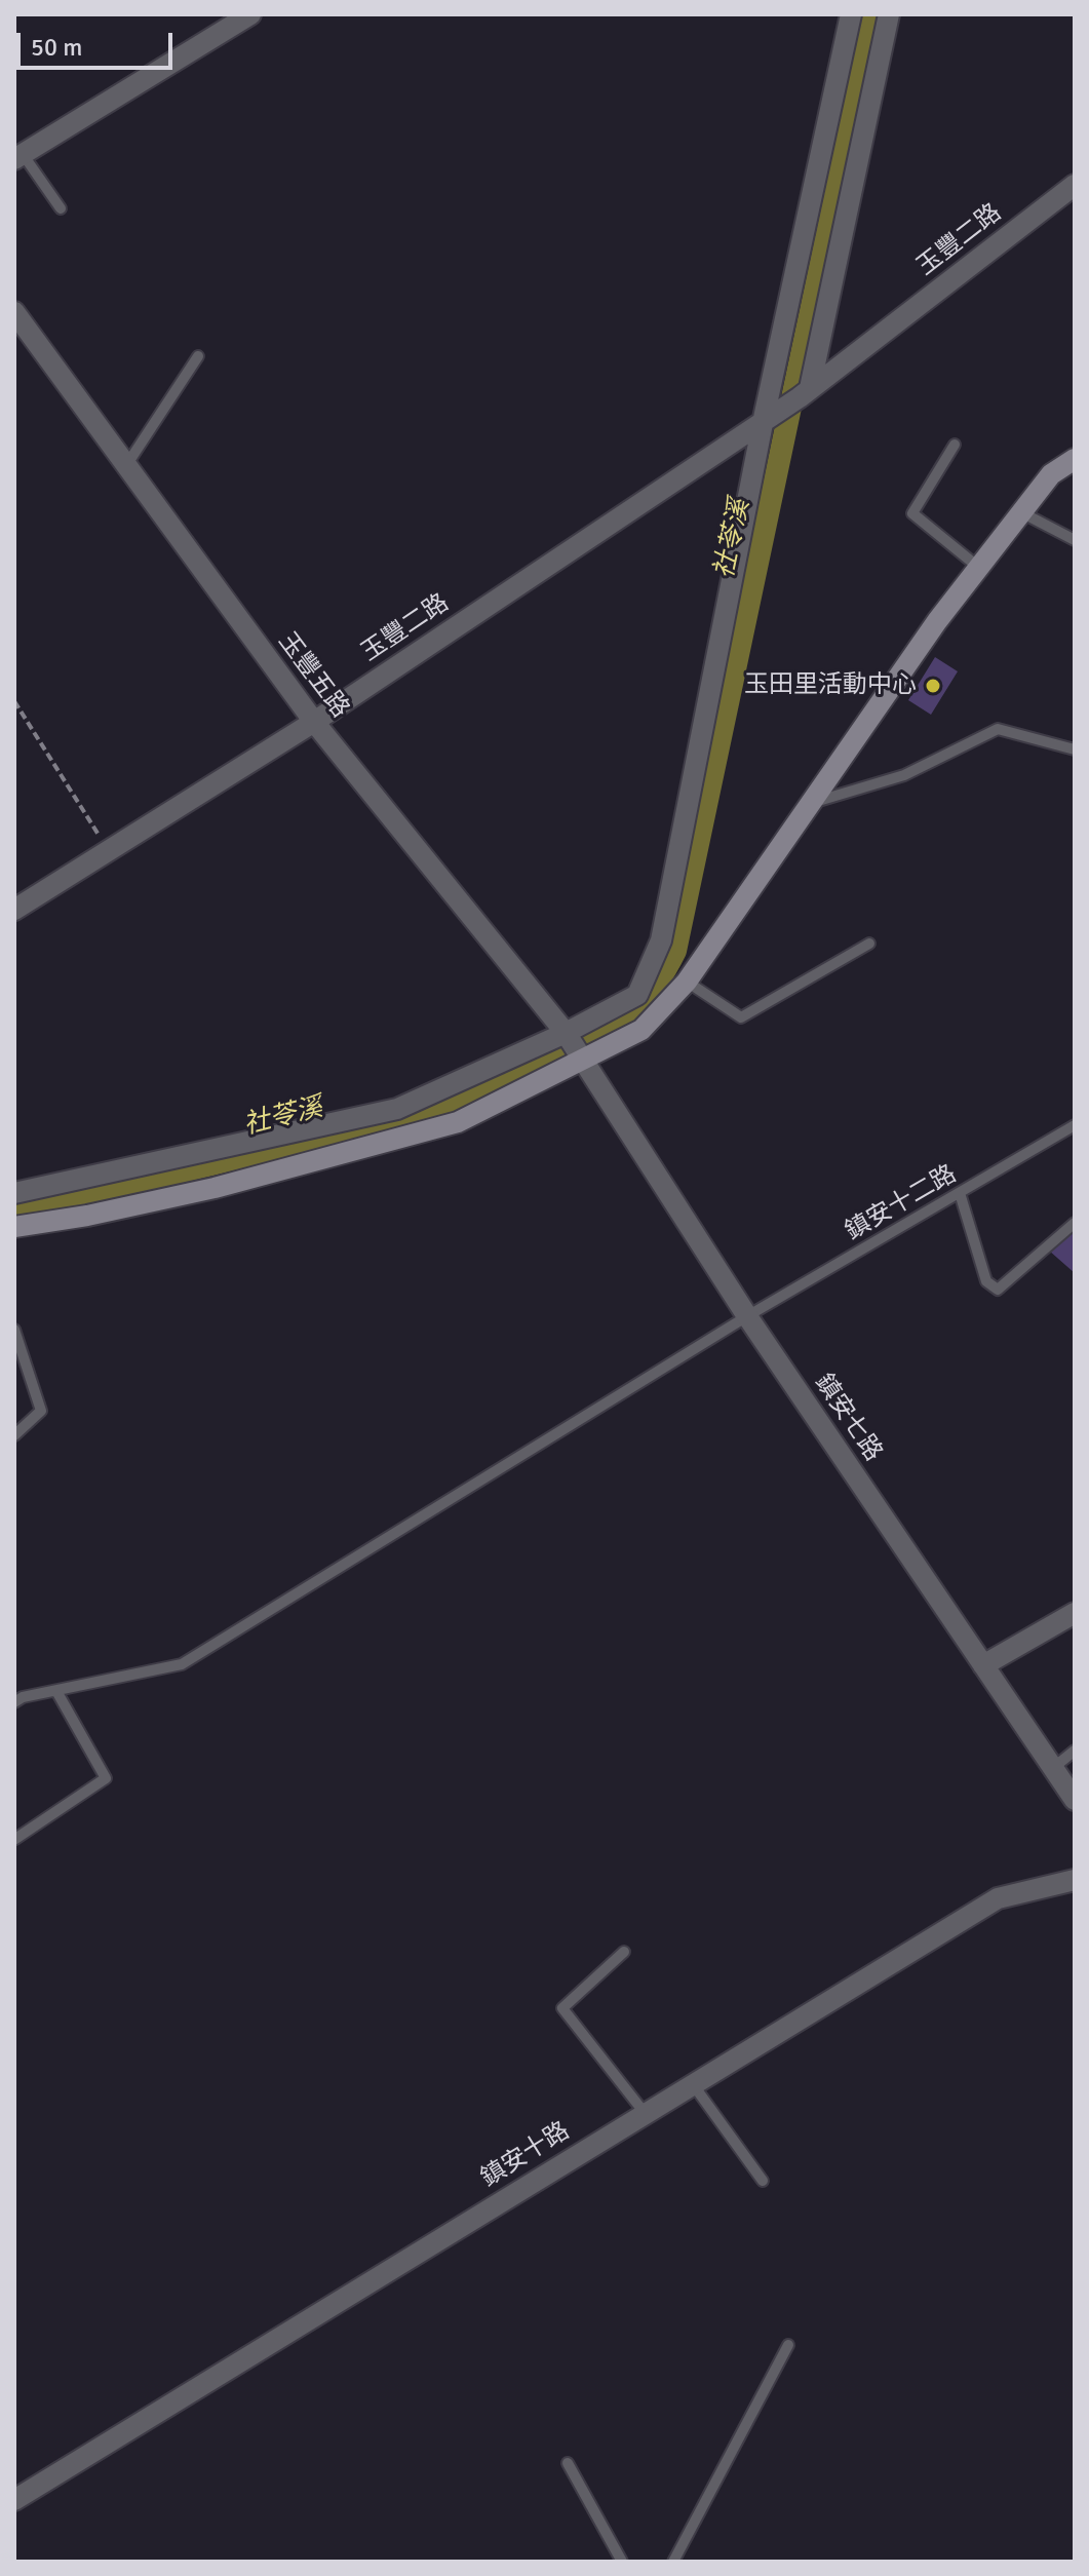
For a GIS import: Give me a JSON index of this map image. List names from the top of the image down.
{
  "streets": {
    "street": [
      "玉豐二路",
      "玉豐五路",
      "鎮安七路",
      "鎮安十路"
    ],
    "lane": ["鎮安十二路"]
  },
  "crossings": [
    ["玉豐二路", "玉豐五路"],
    ["玉豐五路", "鎮安七路"],
    ["鎮安十二路", "鎮安七路"]
  ],
  "water": ["社苓溪"],
  "places": ["玉田里活動中心"],
  "scale_bar": "50 m"
}
